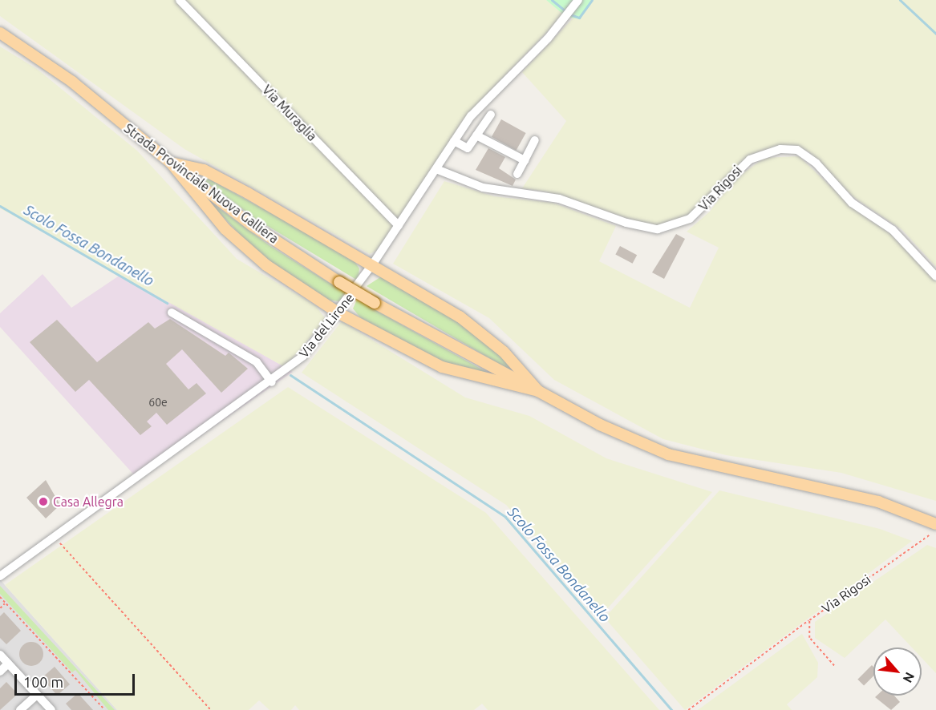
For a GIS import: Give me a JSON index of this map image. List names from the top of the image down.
{
  "streets": {
    "main road": ["Strada Provinciale Nuova Galliera"],
    "street": ["Via Muraglia", "Via Rigosi", "Via del Lirone"]
  },
  "crossings": [
    ["Via Muraglia", "Via del Lirone"],
    ["Via Rigosi", "Via del Lirone"]
  ],
  "water": ["Scolo Fossa Bondanello"],
  "places": ["Casa Allegra"],
  "house_numbers": ["60e"],
  "scale_bar": "100 m",
  "north": "bottom right"
}
